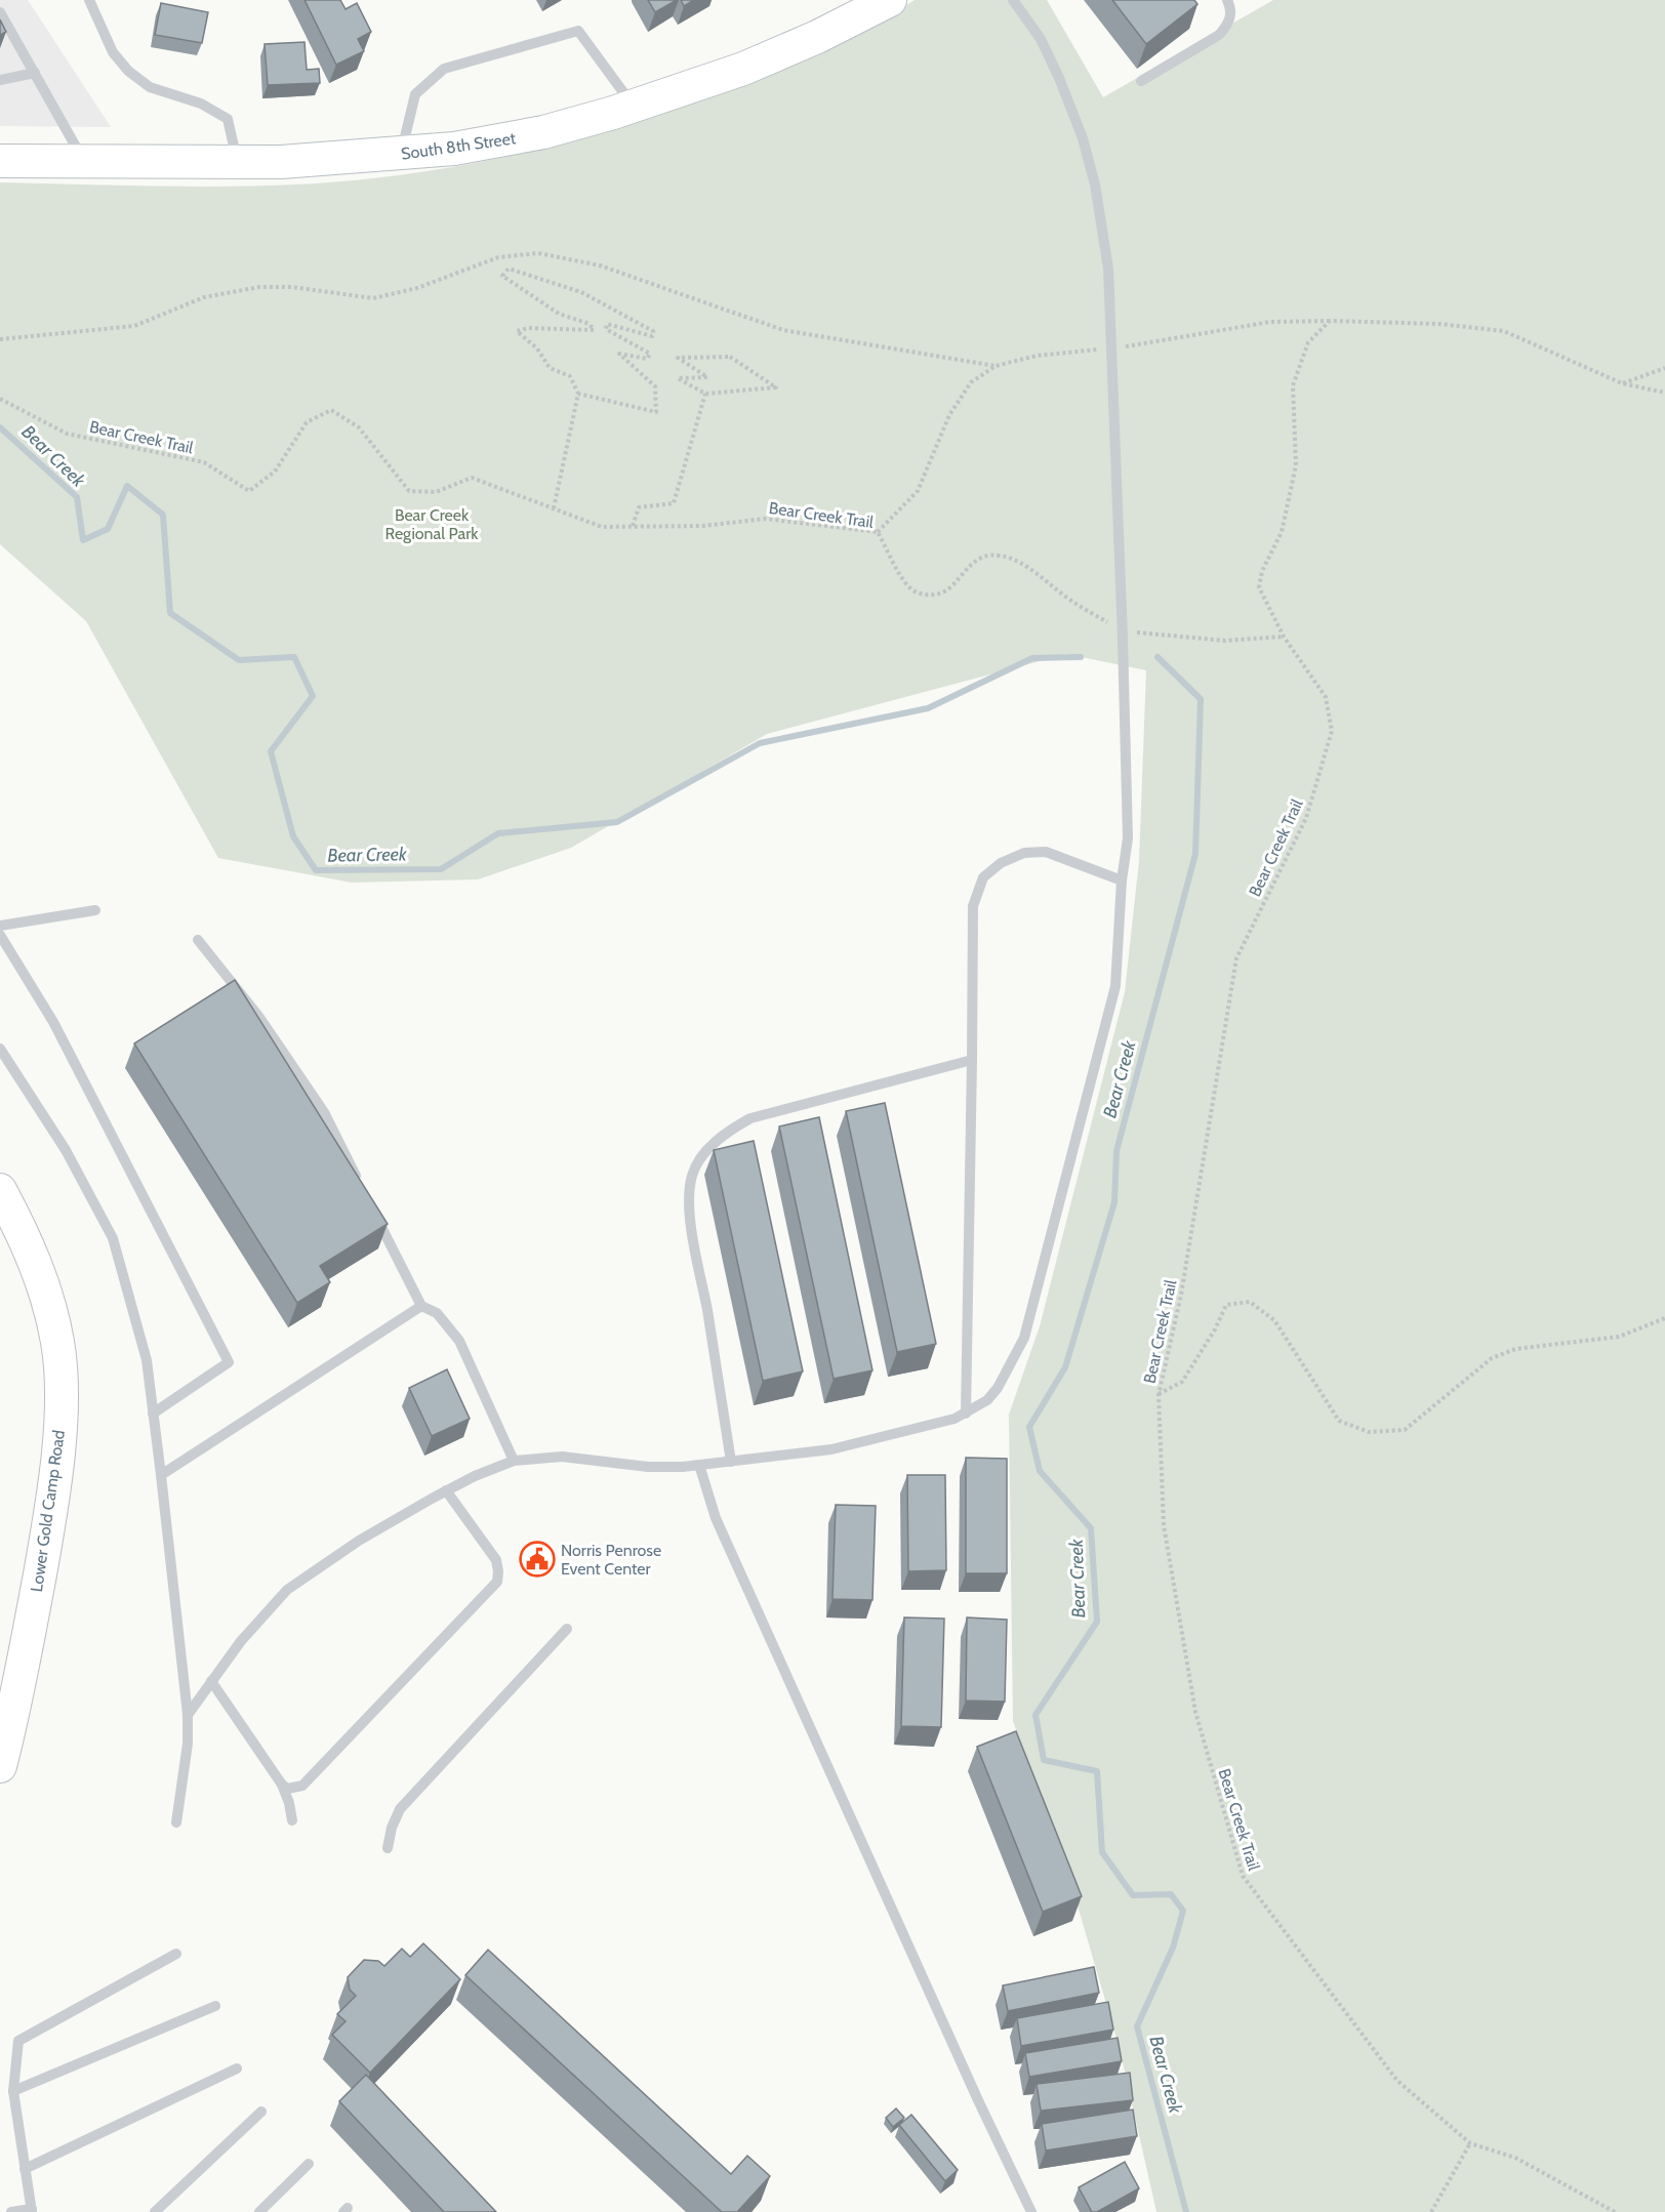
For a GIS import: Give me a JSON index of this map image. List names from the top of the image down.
{
  "streets": {
    "main road": ["South 8th Street", "Lower Gold Camp Road"],
    "path": ["Bear Creek Trail"]
  },
  "water": ["Bear Creek"],
  "parks": ["Bear Creek Regional Park"],
  "places": {
    "public building": ["Norris Penrose Event Center"]
  }
}
